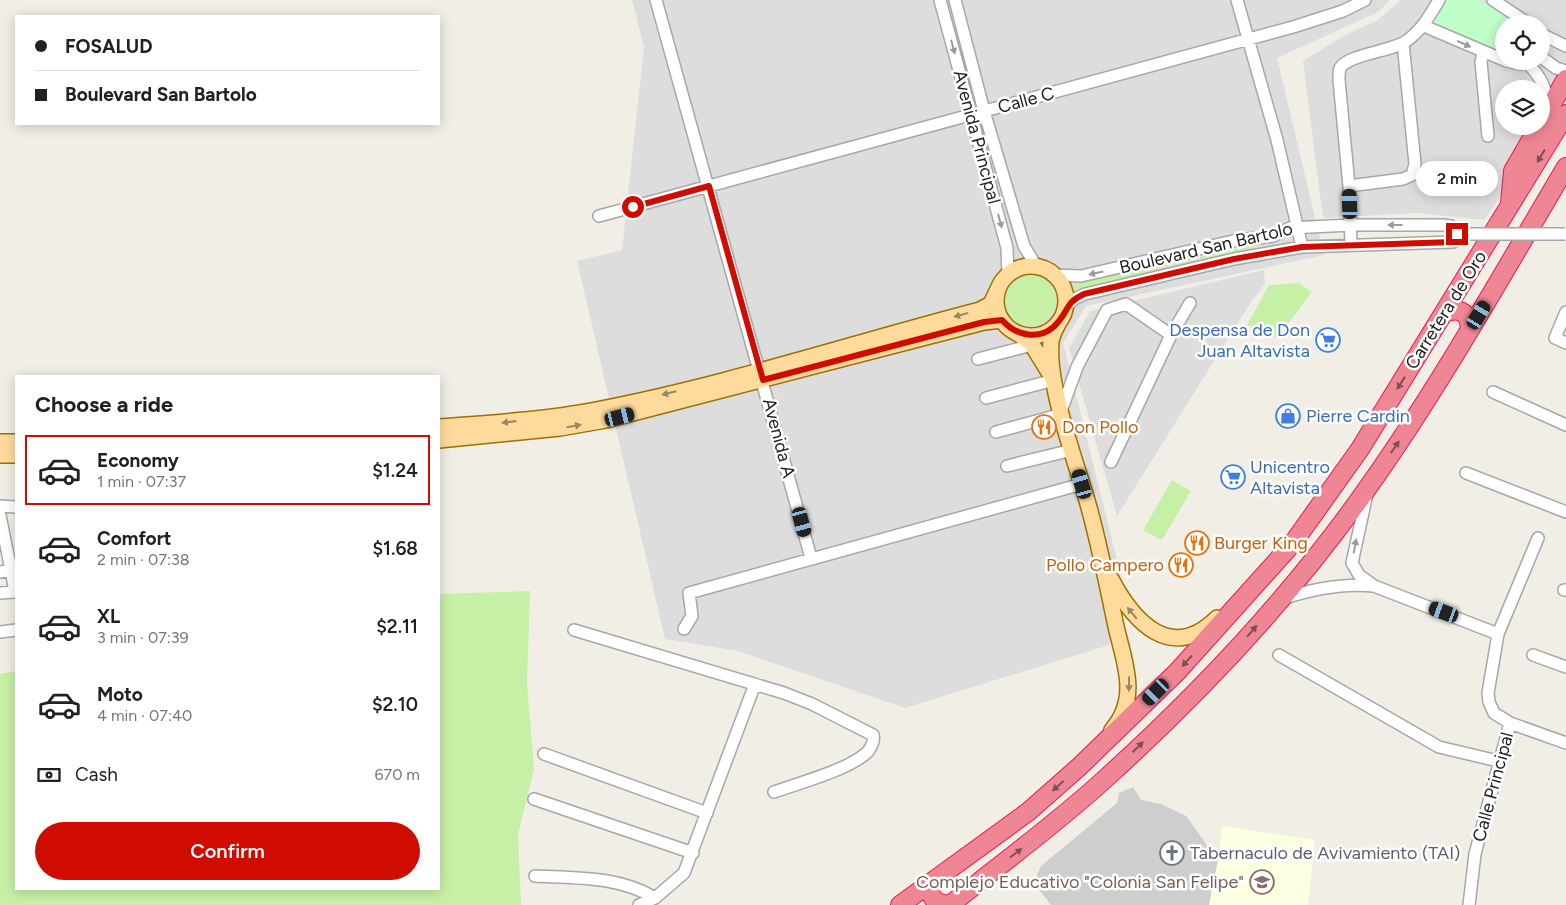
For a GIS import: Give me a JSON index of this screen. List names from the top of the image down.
{
  "streets": {
    "highway": ["Carretera de Oro"],
    "street": [
      "Calle C",
      "Avenida Principal",
      "Boulevard San Bartolo",
      "Avenida A",
      "Calle Principal"
    ]
  },
  "crossings": [
    ["Calle C", "Avenida Principal"],
    ["Calle C", "Avenida A"],
    ["Avenida Principal", "Boulevard San Bartolo"]
  ],
  "places": {
    "supermarket": ["Despensa de Don Juan Altavista", "Unicentro Altavista"],
    "shop": ["Pierre Cardin"],
    "restaurant": ["Don Pollo", "Burger King", "Pollo Campero"],
    "church": ["Tabernaculo de Avivamiento (TAI)"],
    "school or university": ["Complejo Educativo \"Colonia San Felipe\""]
  },
  "page": {
    "banner": ["FOSALUD", "Boulevard San Bartolo"],
    "bubble": "2 min",
    "heading": "Choose a ride",
    "list": [
      {
        "name": "Economy",
        "note": "1 min · 07:37",
        "value": "$1.24"
      },
      {
        "name": "Comfort",
        "note": "2 min · 07:38",
        "value": "$1.68"
      },
      {
        "name": "XL",
        "note": "3 min · 07:39",
        "value": "$2.11"
      },
      {
        "name": "Moto",
        "note": "4 min · 07:40",
        "value": "$2.10"
      }
    ],
    "pay": ["Cash", "670 m"],
    "buttons": "Confirm"
  }
}
